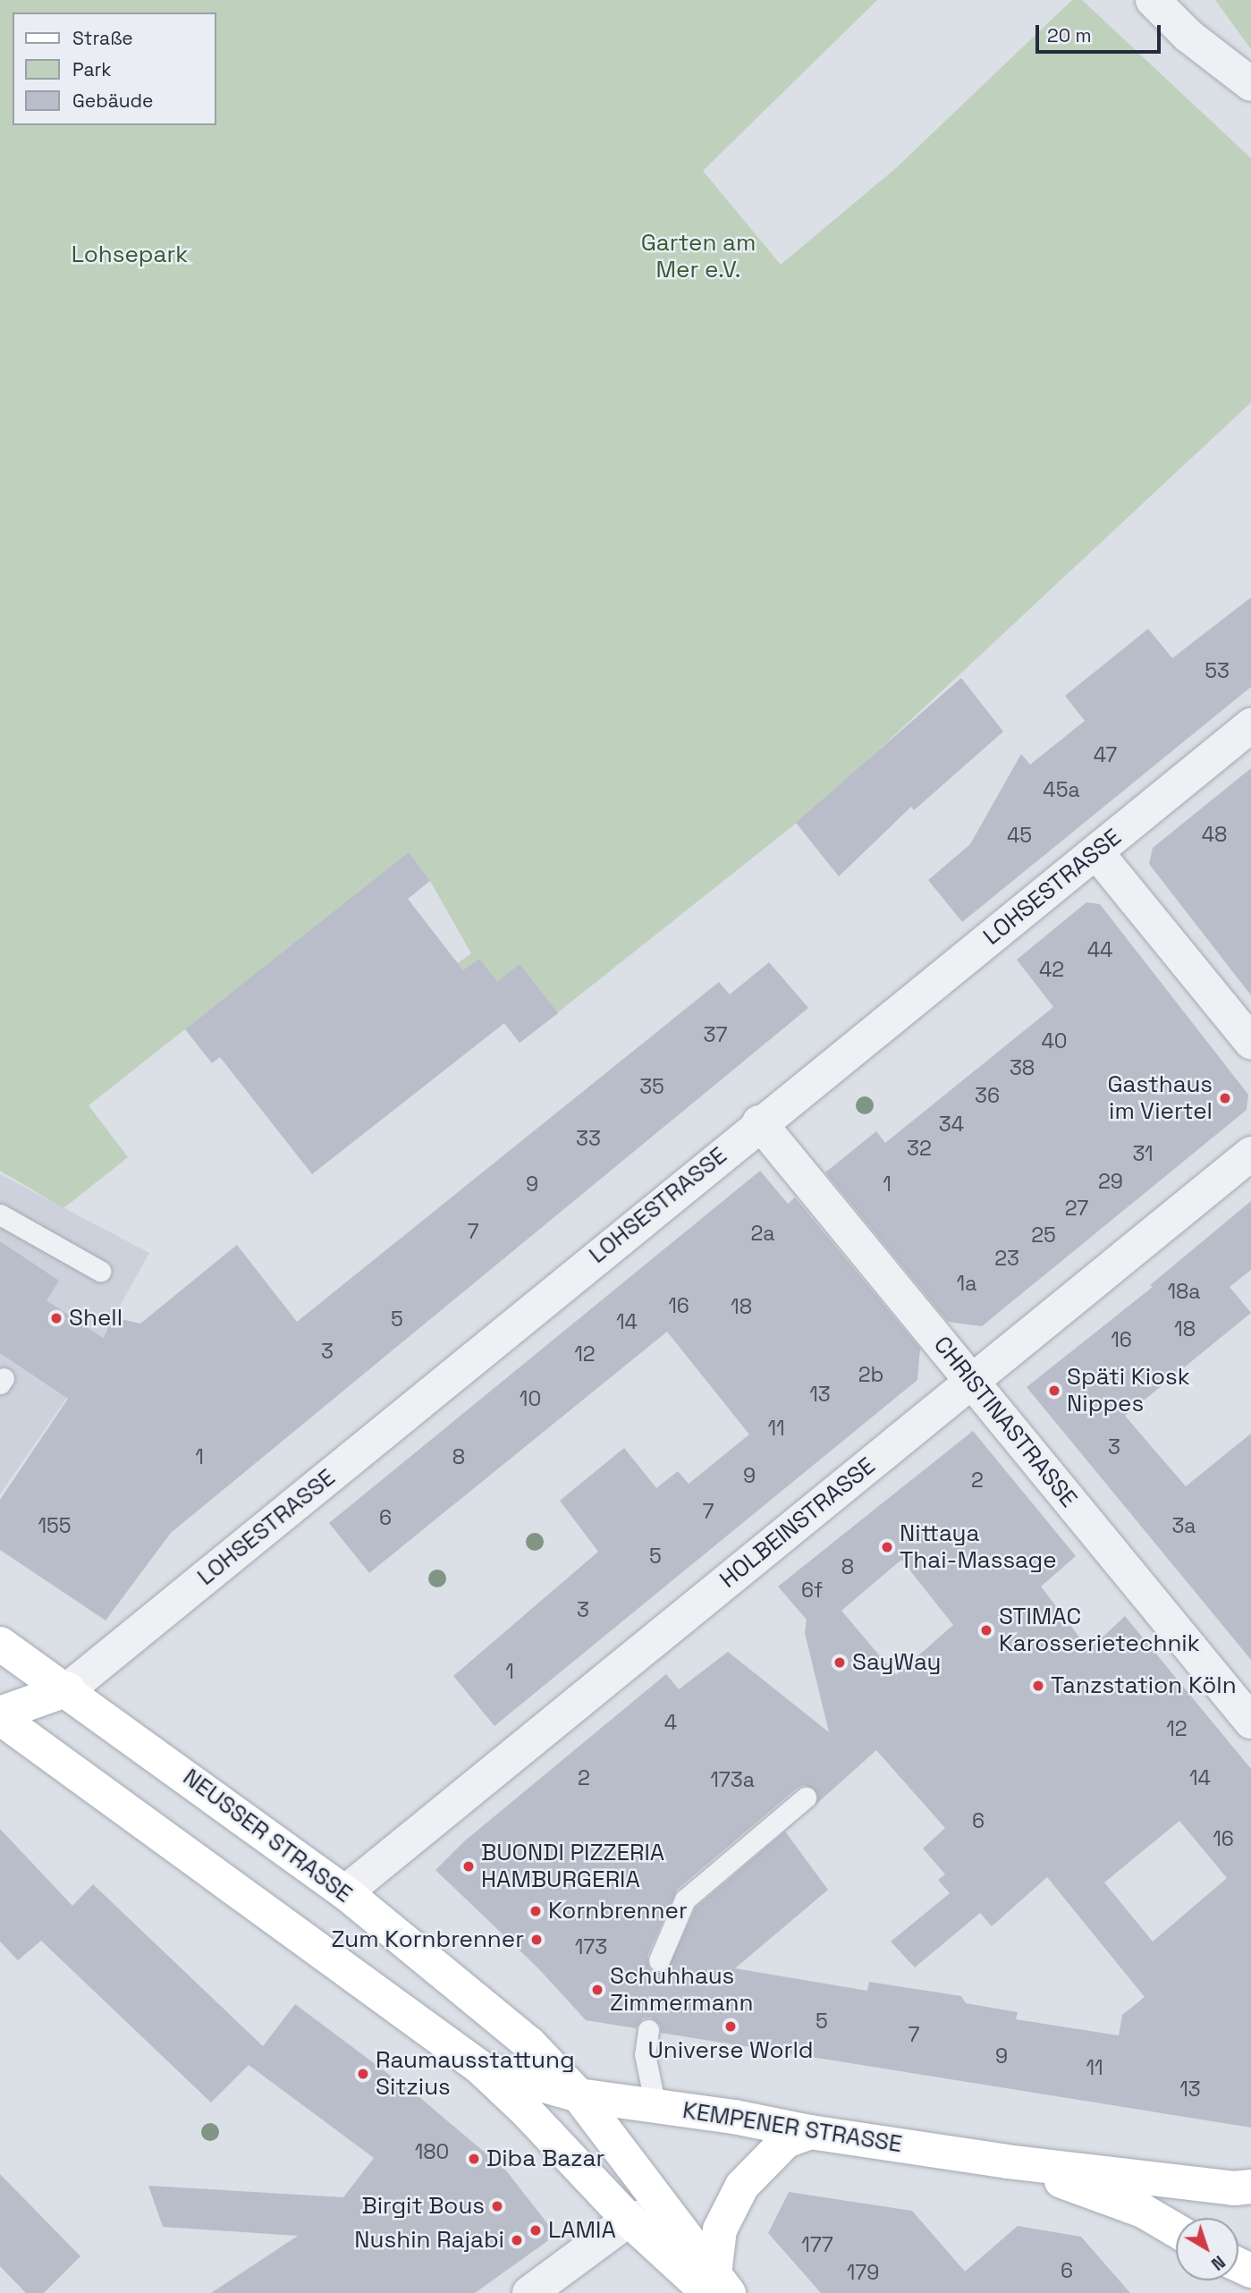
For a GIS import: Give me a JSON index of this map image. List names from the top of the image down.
{
  "streets": {
    "main road": ["NEUSSER STRASSE", "KEMPENER STRASSE"],
    "street": ["LOHSESTRASSE", "CHRISTINASTRASSE", "HOLBEINSTRASSE"]
  },
  "crossings": [
    ["LOHSESTRASSE", "CHRISTINASTRASSE"],
    ["LOHSESTRASSE", "NEUSSER STRASSE"],
    ["CHRISTINASTRASSE", "HOLBEINSTRASSE"],
    ["HOLBEINSTRASSE", "NEUSSER STRASSE"],
    ["NEUSSER STRASSE", "KEMPENER STRASSE"]
  ],
  "parks": ["Garten am Mer e.V.", "Lohsepark"],
  "places": [
    "Gasthaus im Viertel",
    "Shell",
    "Späti Kiosk Nippes",
    "Nittaya Thai-Massage",
    "STIMAC Karosserietechnik",
    "SayWay",
    "Tanzstation Köln",
    "BUONDI PIZZERIA HAMBURGERIA",
    "Kornbrenner",
    "Zum Kornbrenner",
    "Schuhhaus Zimmermann",
    "Universe World",
    "Raumausstattung Sitzius",
    "Diba Bazar",
    "Birgit Bous",
    "LAMIA",
    "Nushin Rajabi"
  ],
  "house_numbers": [
    "53",
    "47",
    "45a",
    "48",
    "45",
    "44",
    "42",
    "37",
    "40",
    "38",
    "35",
    "36",
    "34",
    "33",
    "32",
    "31",
    "29",
    "9",
    "1",
    "27",
    "7",
    "2a",
    "25",
    "23",
    "1a",
    "18a",
    "16",
    "18",
    "5",
    "14",
    "18",
    "16",
    "3",
    "12",
    "2b",
    "13",
    "10",
    "11",
    "3",
    "1",
    "8",
    "9",
    "2",
    "7",
    "6",
    "155",
    "3a",
    "5",
    "8",
    "6f",
    "3",
    "1",
    "4",
    "12",
    "2",
    "14",
    "173a",
    "6",
    "16",
    "173",
    "5",
    "7",
    "9",
    "11",
    "13",
    "180",
    "177",
    "6",
    "179"
  ],
  "legend": ["Straße", "Park", "Gebäude"],
  "scale_bar": "20 m",
  "north": "bottom right"
}
